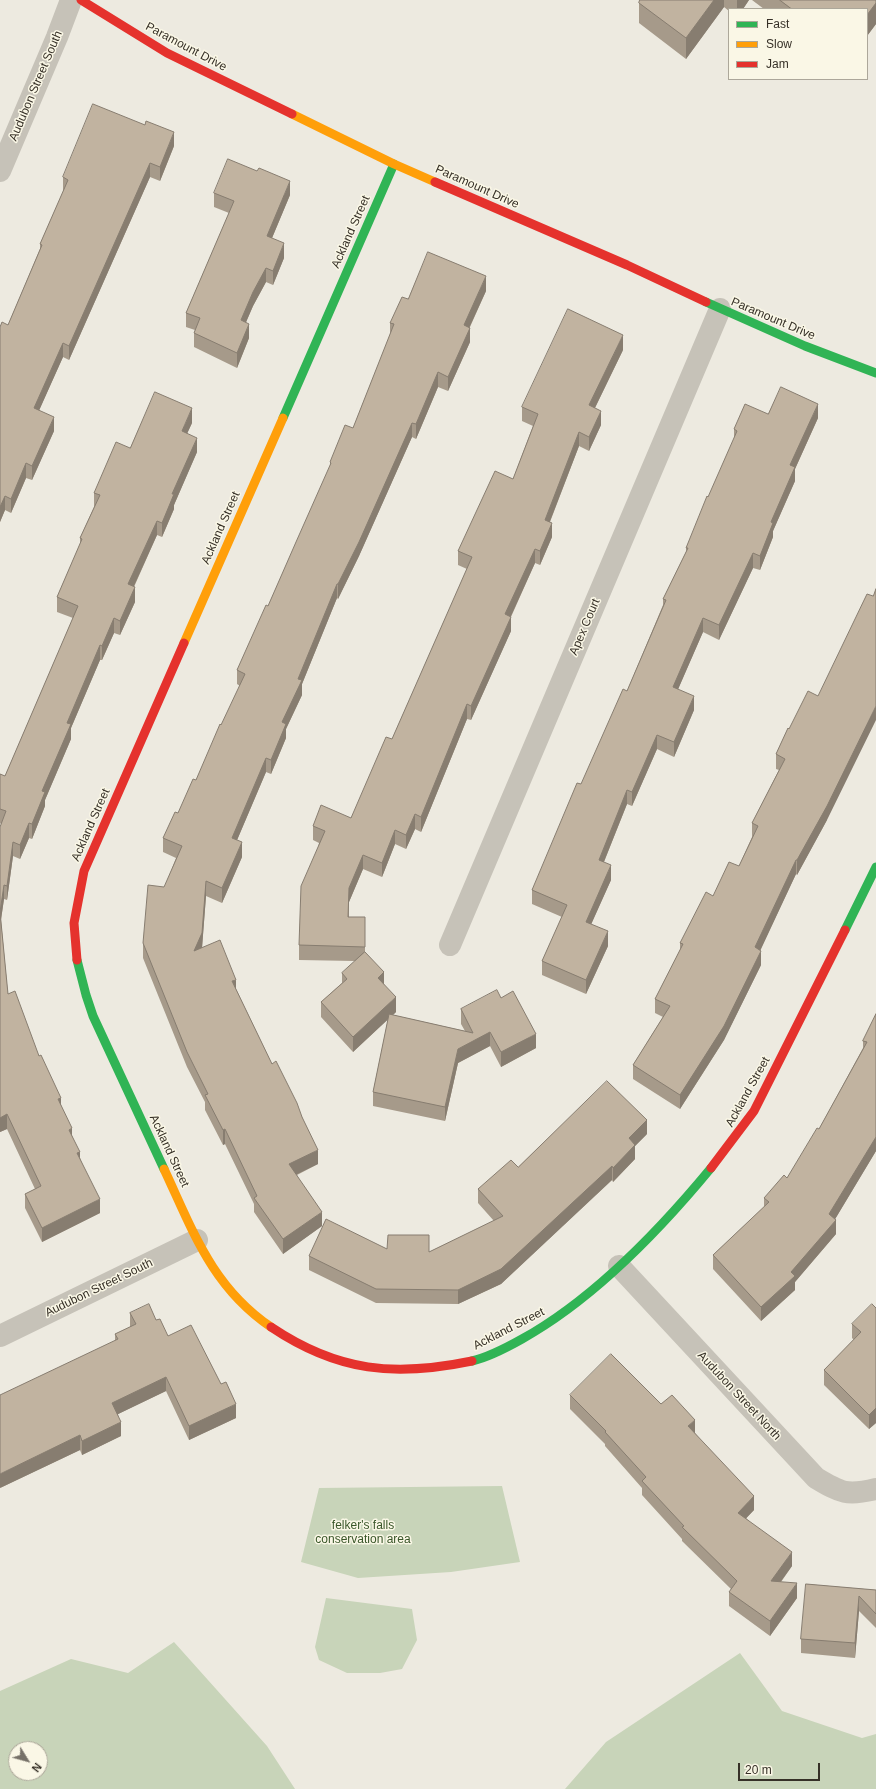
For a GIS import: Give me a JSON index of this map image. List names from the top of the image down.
{
  "streets": {
    "street": [
      "Paramount Drive",
      "Audubon Street South",
      "Ackland Street",
      "Apex Court",
      "Audubon Street North"
    ]
  },
  "crossings": [
    ["Paramount Drive", "Ackland Street"],
    ["Paramount Drive", "Apex Court"],
    ["Audubon Street South", "Ackland Street"],
    ["Ackland Street", "Audubon Street North"]
  ],
  "parks": ["felker's falls conservation area"],
  "legend": ["Fast", "Slow", "Jam"],
  "scale_bar": "20 m",
  "north": "bottom right"
}
